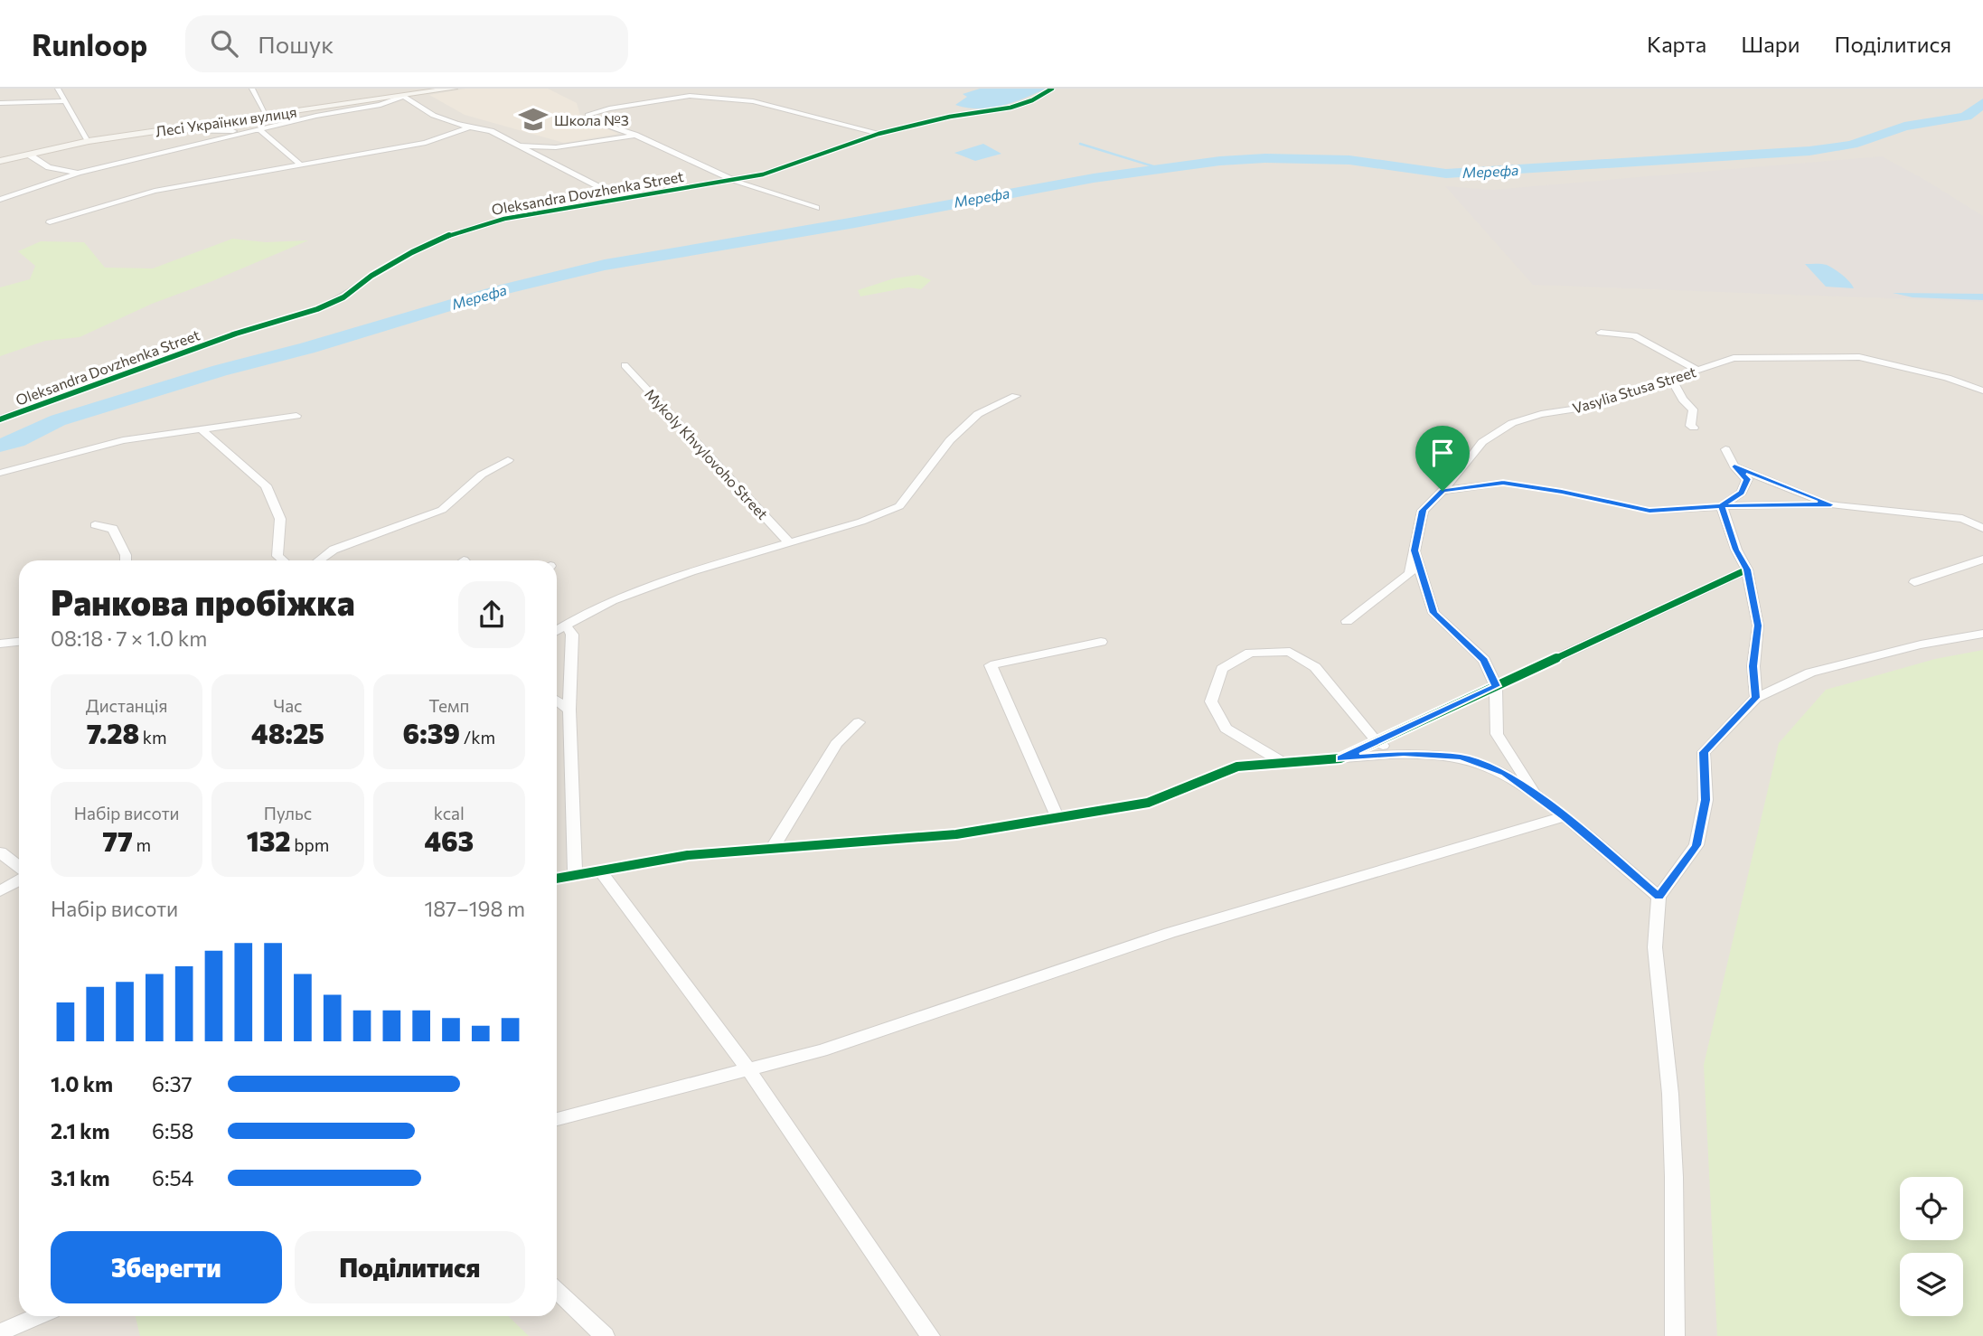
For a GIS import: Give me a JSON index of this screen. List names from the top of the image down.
{
  "streets": {
    "street": [
      "Лесі Українки вулиця",
      "Oleksandra Dovzhenka Street",
      "Vasylia Stusa Street",
      "Mykoly Khvylovoho Street"
    ]
  },
  "water": ["Мерефа"],
  "places": {
    "school or university": ["Школа №3"]
  },
  "page": {
    "header": "Runloop",
    "search": "Пошук",
    "nav": ["Карта", "Шари", "Поділитися"],
    "heading": ["Ранкова пробіжка", "08:18 · 7 × 1.0 km"],
    "stats": [
      ["Дистанція", "7.28 km"],
      ["Час", "48:25"],
      ["Темп", "6:39 /km"],
      ["Набір висоти", "77 m"],
      ["Пульс", "132 bpm"],
      ["kcal", "463"]
    ],
    "chart": ["Набір висоти", "187–198 m"],
    "list": [
      {
        "name": "1.0 km",
        "note": "6:37"
      },
      {
        "name": "2.1 km",
        "note": "6:58"
      },
      {
        "name": "3.1 km",
        "note": "6:54"
      }
    ],
    "buttons": ["Зберегти", "Поділитися"]
  }
}
